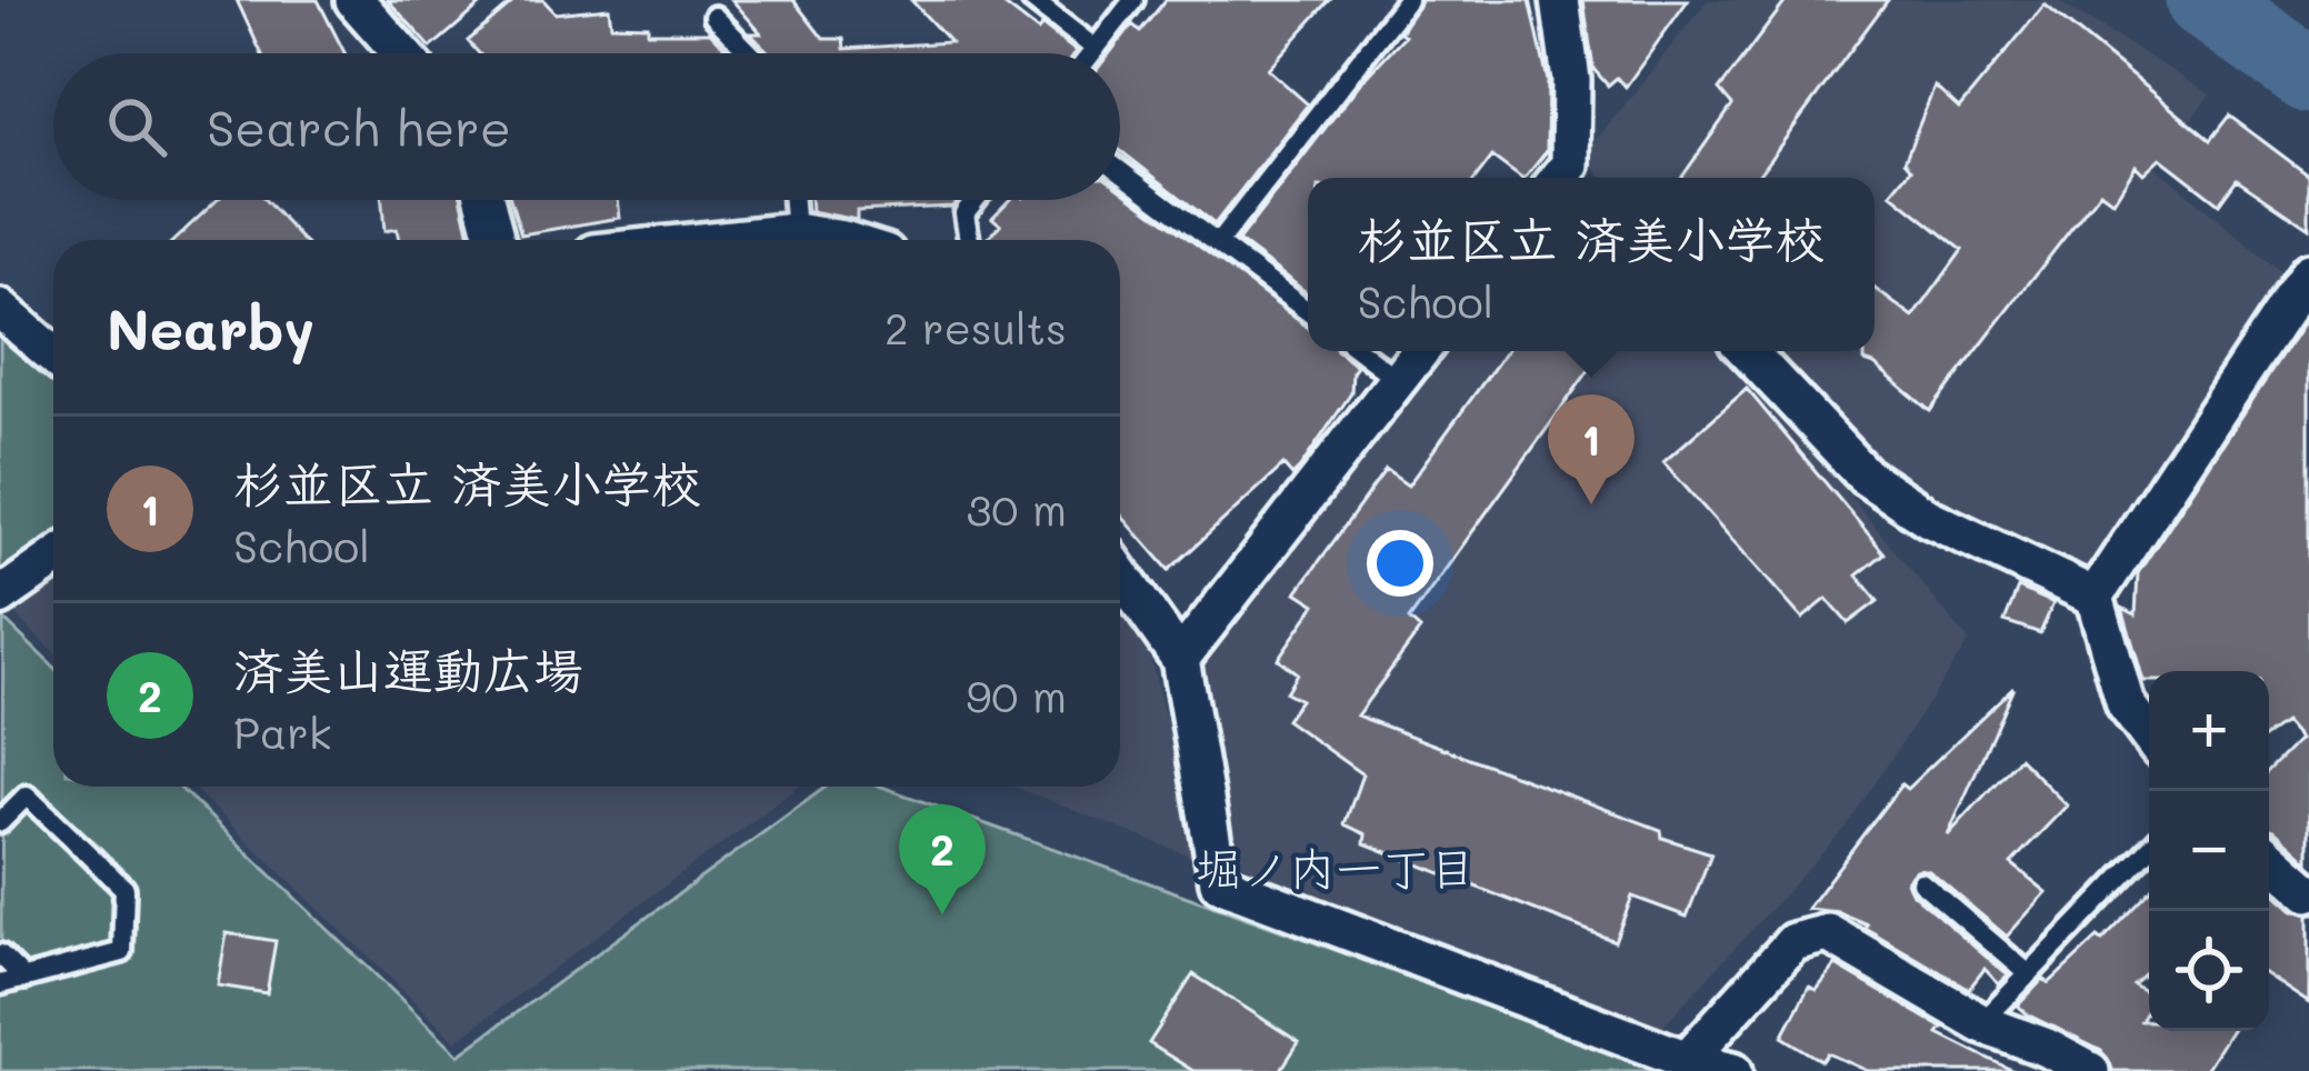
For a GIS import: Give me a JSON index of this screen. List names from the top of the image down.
{
  "districts": ["堀ノ内一丁目"],
  "page": {
    "search": "Search here",
    "popup": ["杉並区立 済美小学校", "School"],
    "heading": ["Nearby", "2 results"],
    "pins": ["1", "2"],
    "list": [
      {
        "mark": "1",
        "name": "杉並区立 済美小学校",
        "note": "School",
        "value": "30 m"
      },
      {
        "mark": "2",
        "name": "済美山運動広場",
        "note": "Park",
        "value": "90 m"
      }
    ],
    "map_buttons": ["+", "−"]
  }
}
